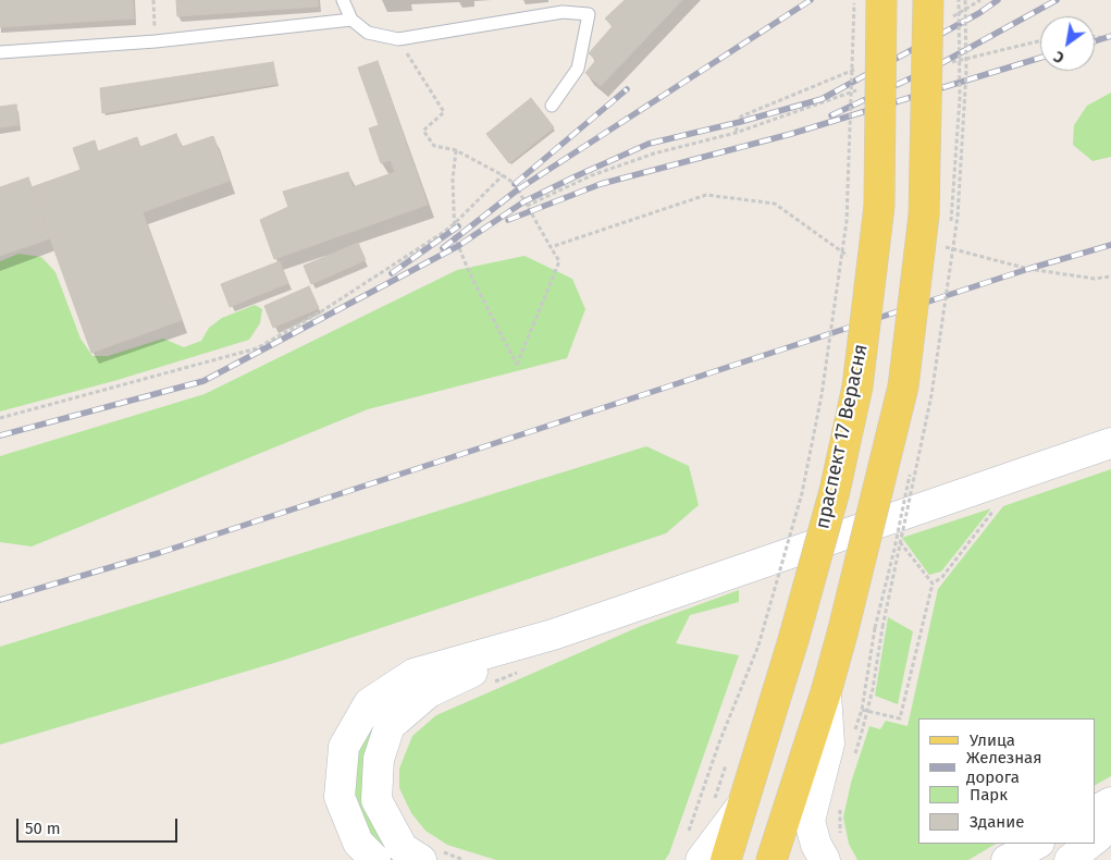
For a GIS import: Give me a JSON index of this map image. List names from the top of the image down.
{
  "streets": {
    "main road": ["праспект 17 Верасня"]
  },
  "legend": [
    "Улица",
    "Железная дорога",
    "Парк",
    "Здание"
  ],
  "scale_bar": "50 m",
  "north": "bottom left"
}
